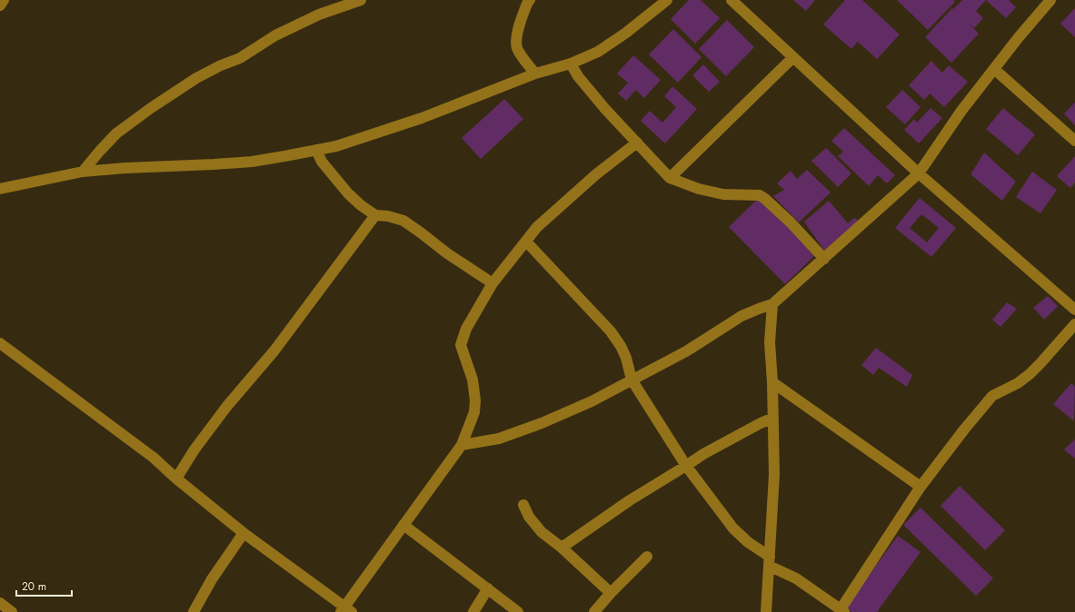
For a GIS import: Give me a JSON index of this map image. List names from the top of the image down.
{
  "scale_bar": "20 m"
}
